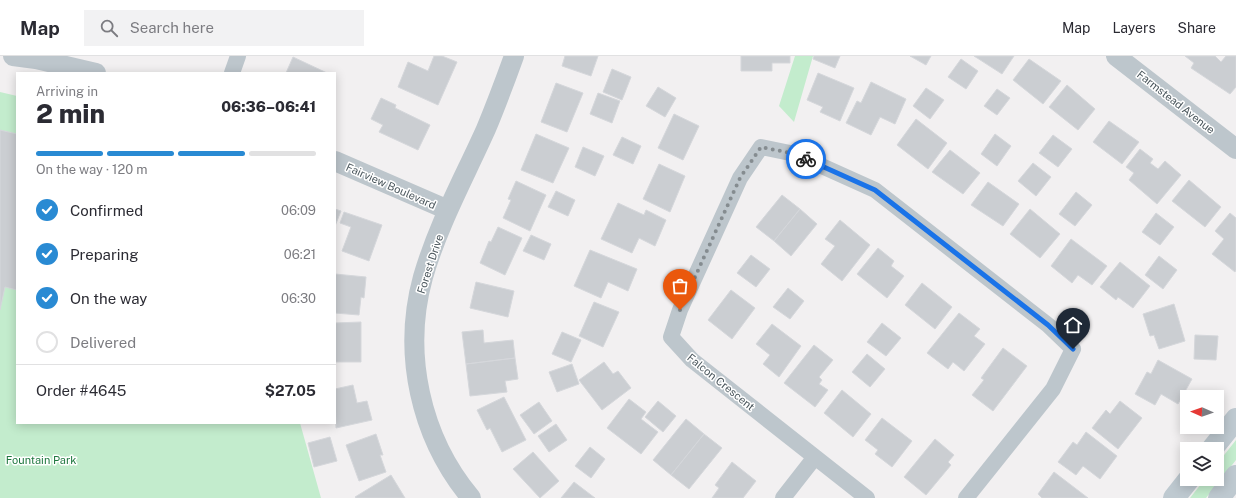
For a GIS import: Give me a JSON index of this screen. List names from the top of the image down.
{
  "streets": {
    "street": [
      "Farmstead Avenue",
      "Fairview Boulevard",
      "Forest Drive",
      "Falcon Crescent"
    ]
  },
  "crossings": [
    ["Fairview Boulevard", "Forest Drive"]
  ],
  "parks": ["Fountain Park"],
  "north": "left",
  "page": {
    "header": "Map",
    "search": "Search here",
    "nav": ["Map", "Layers", "Share"],
    "heading": ["2 min", "Arriving in", "06:36–06:41"],
    "panel": ["Order #4645", "$27.05"],
    "bar": "On the way · 120 m",
    "list": [
      ["Confirmed", "06:09"],
      ["Preparing", "06:21"],
      ["On the way", "06:30"],
      "Delivered"
    ]
  }
}
